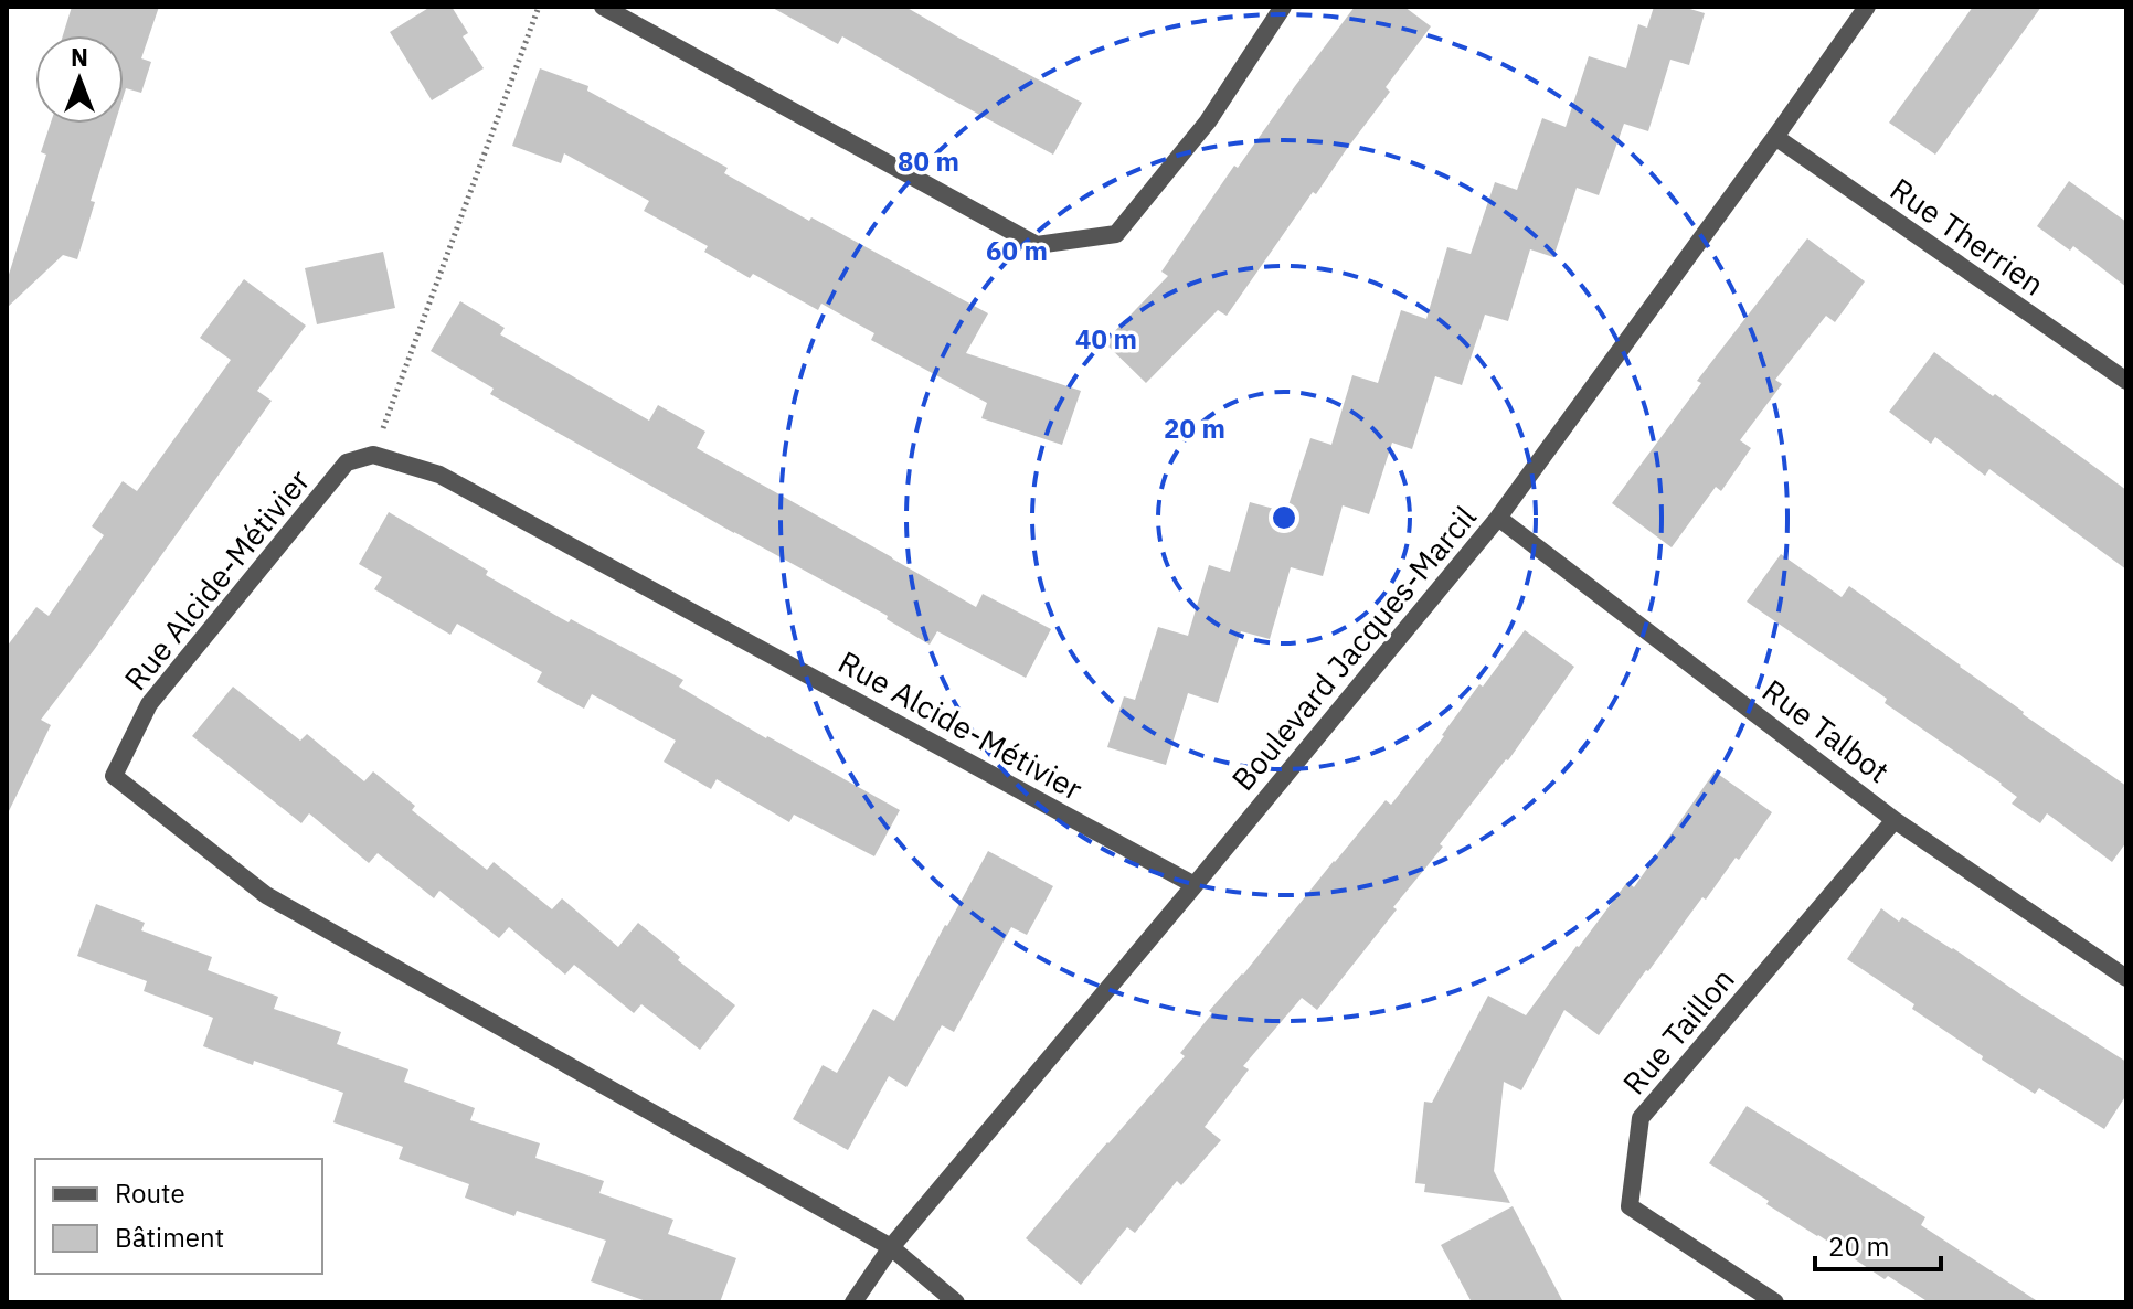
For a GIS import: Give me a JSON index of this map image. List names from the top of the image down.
{
  "streets": {
    "street": [
      "Rue Therrien",
      "Rue Alcide-Métivier",
      "Boulevard Jacques-Marcil",
      "Rue Talbot",
      "Rue Taillon"
    ]
  },
  "crossings": [
    ["Rue Therrien", "Boulevard Jacques-Marcil"],
    ["Rue Alcide-Métivier", "Boulevard Jacques-Marcil"],
    ["Boulevard Jacques-Marcil", "Rue Talbot"],
    ["Rue Talbot", "Rue Taillon"]
  ],
  "legend": ["Route", "Bâtiment"],
  "scale_bar": "20 m",
  "north": "top",
  "rings": [
    "80 m",
    "60 m",
    "40 m",
    "20 m"
  ]
}
